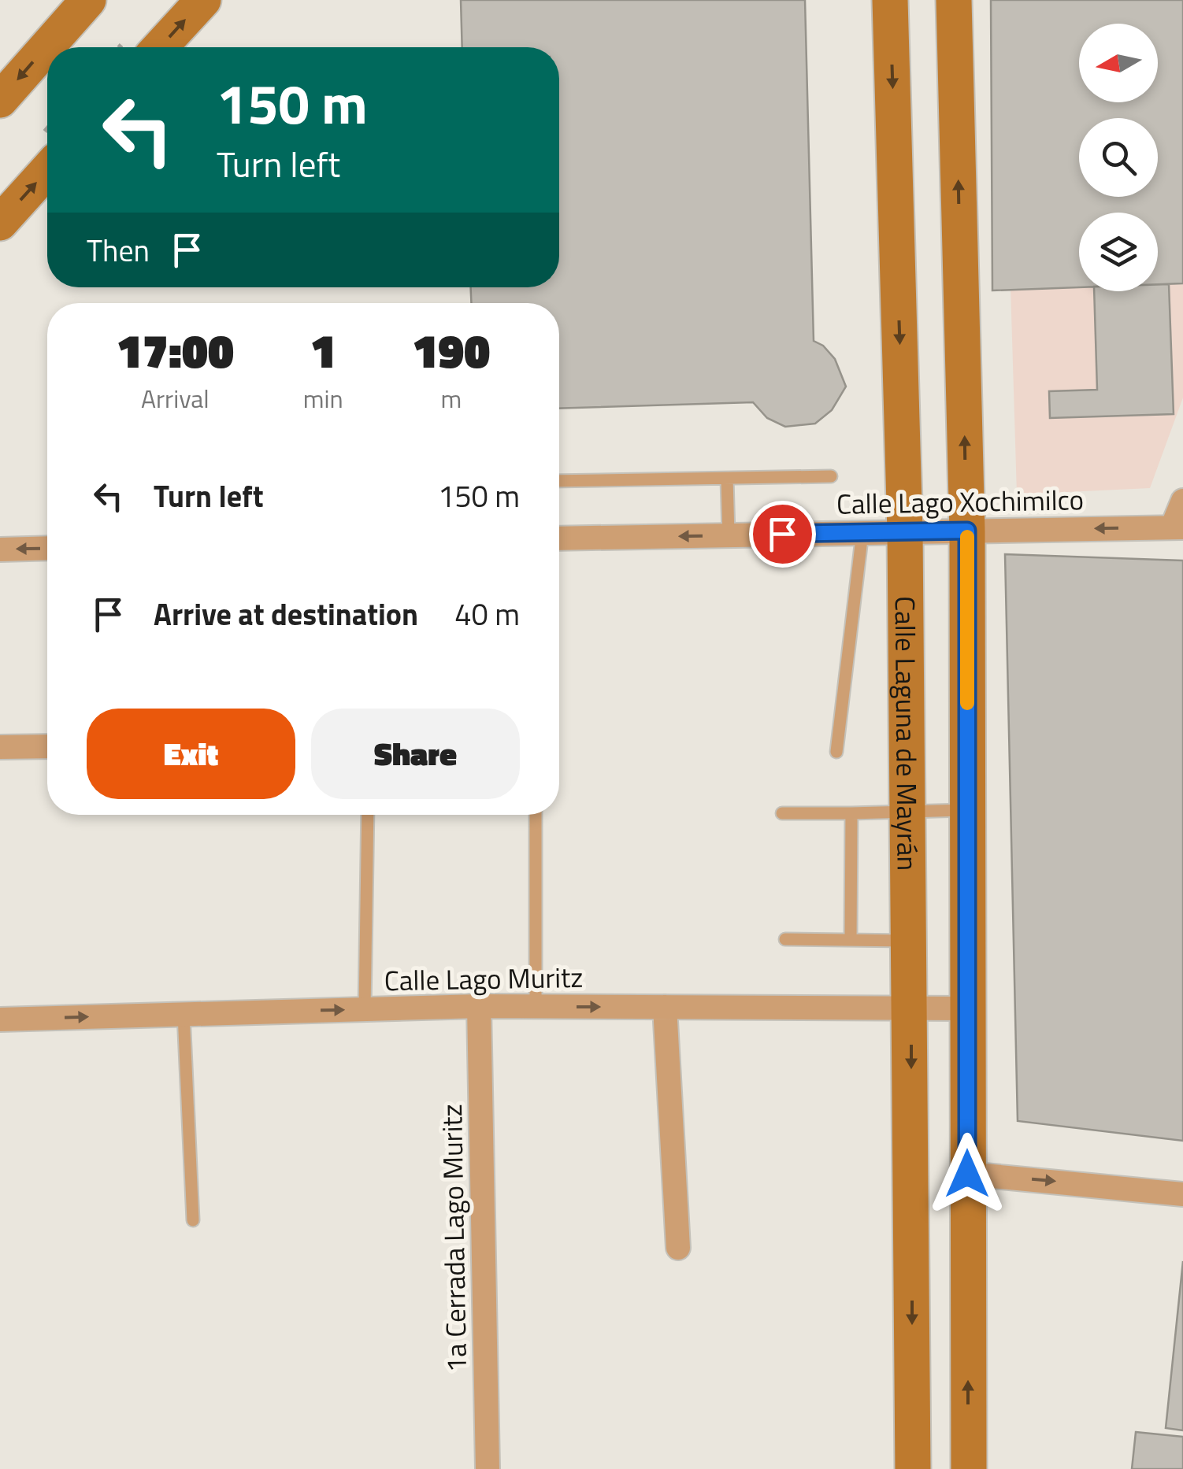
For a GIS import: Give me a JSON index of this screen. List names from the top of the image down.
{
  "streets": {
    "street": [
      "Calle Lago Xochimilco",
      "Calle Laguna de Mayrán",
      "Calle Lago Muritz",
      "1a Cerrada Lago Muritz"
    ]
  },
  "crossings": [
    ["Calle Lago Xochimilco", "Calle Laguna de Mayrán"],
    ["Calle Laguna de Mayrán", "Calle Lago Muritz"],
    ["Calle Lago Muritz", "1a Cerrada Lago Muritz"]
  ],
  "one_way": ["Calle Lago Xochimilco", "Calle Lago Muritz"],
  "north": "left",
  "page": {
    "turn": ["150 m", "Turn left"],
    "then": "Then",
    "eta": [
      "17:00",
      "Arrival",
      "1",
      "min",
      "190",
      "m"
    ],
    "list": [
      {
        "name": "Turn left",
        "value": "150 m"
      },
      {
        "name": "Arrive at destination",
        "value": "40 m"
      }
    ],
    "buttons": ["Exit", "Share"]
  }
}
